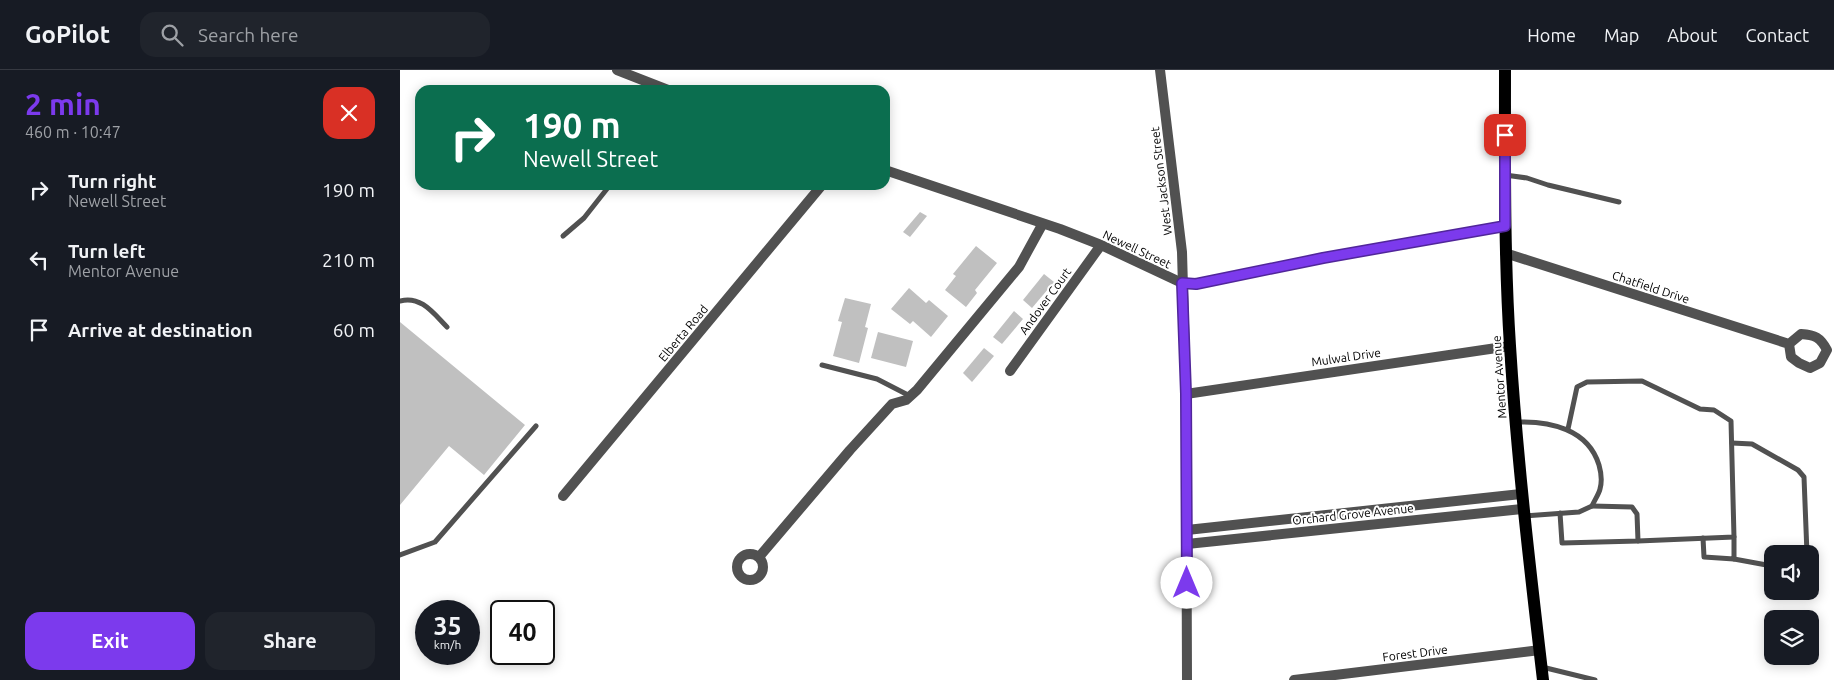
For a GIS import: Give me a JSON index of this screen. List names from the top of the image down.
{
  "streets": {
    "main road": ["Mentor Avenue"],
    "street": [
      "West Jackson Street",
      "Newell Street",
      "Chatfield Drive",
      "Andover Court",
      "Elberta Road",
      "Mulwal Drive",
      "Orchard Grove Avenue",
      "Forest Drive"
    ]
  },
  "crossings": [
    ["West Jackson Street", "Newell Street"],
    ["West Jackson Street", "Mulwal Drive"],
    ["West Jackson Street", "Orchard Grove Avenue"],
    ["Newell Street", "Andover Court"],
    ["Newell Street", "Mentor Avenue"],
    ["Chatfield Drive", "Mentor Avenue"],
    ["Mulwal Drive", "Mentor Avenue"],
    ["Mentor Avenue", "Orchard Grove Avenue"],
    ["Mentor Avenue", "Forest Drive"]
  ],
  "page": {
    "header": "GoPilot",
    "search": "Search here",
    "nav": [
      "Home",
      "Map",
      "About",
      "Contact"
    ],
    "heading": ["2 min", "460 m · 10:47"],
    "turn": ["190 m", "Newell Street"],
    "list": [
      {
        "name": "Turn right",
        "note": "Newell Street",
        "value": "190 m"
      },
      {
        "name": "Turn left",
        "note": "Mentor Avenue",
        "value": "210 m"
      },
      {
        "name": "Arrive at destination",
        "value": "60 m"
      }
    ],
    "speed": "35 km/h",
    "limit": "40",
    "buttons": ["Exit", "Share"]
  }
}
